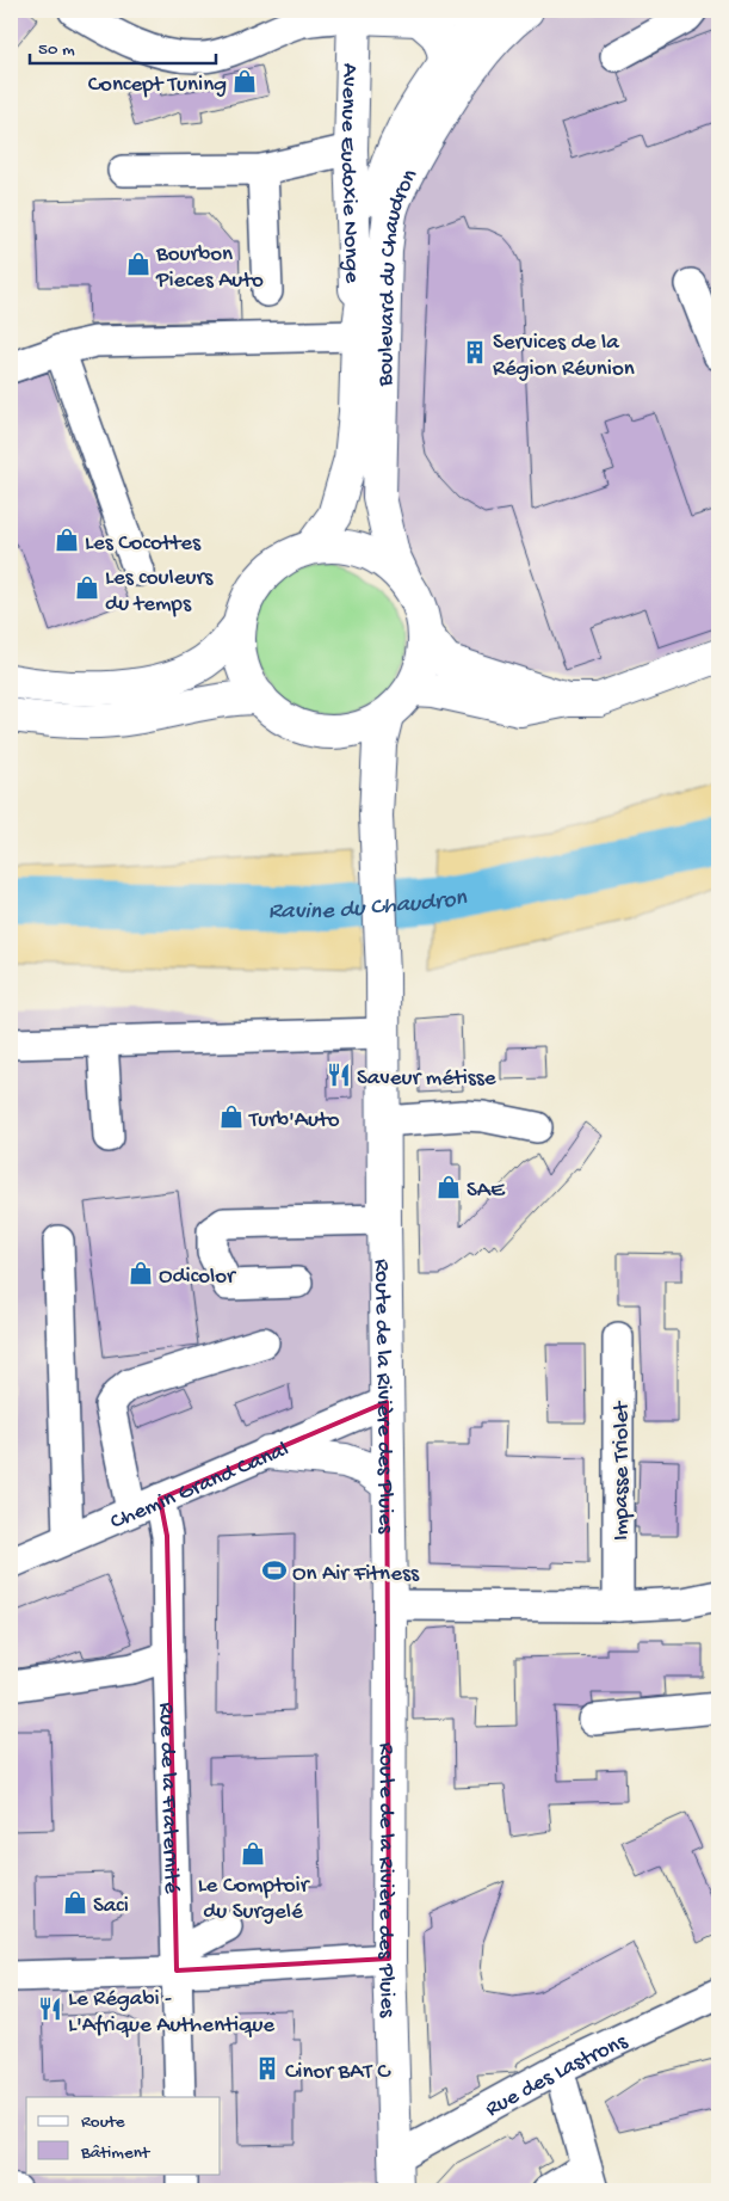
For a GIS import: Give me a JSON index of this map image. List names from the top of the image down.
{
  "streets": {
    "main road": ["Avenue Eudoxie Nonge", "Boulevard du Chaudron", "Route de la Rivière des Pluies"],
    "street": [
      "Impasse Triolet",
      "Chemin Grand Canal",
      "Rue de la Fraternité",
      "Rue des Lastrons"
    ]
  },
  "crossings": [
    ["Avenue Eudoxie Nonge", "Boulevard du Chaudron"],
    ["Boulevard du Chaudron", "Route de la Rivière des Pluies"],
    ["Route de la Rivière des Pluies", "Chemin Grand Canal"],
    ["Route de la Rivière des Pluies", "Rue des Lastrons"],
    ["Chemin Grand Canal", "Rue de la Fraternité"]
  ],
  "water": ["Ravine du Chaudron"],
  "places": {
    "shop": [
      "Concept Tuning",
      "Bourbon Pieces Auto",
      "Les Cocottes",
      "Les couleurs du temps",
      "Turb'Auto",
      "SAE",
      "Odicolor",
      "Le Comptoir du Surgelé",
      "Saci"
    ],
    "building": ["Services de la Région Réunion", "Cinor BAT C"],
    "restaurant": ["Saveur métisse", "Le Régabi - L'Afrique Authentique"],
    "sports": ["On Air Fitness"]
  },
  "legend": ["Route", "Bâtiment"],
  "scale_bar": "50 m"
}
